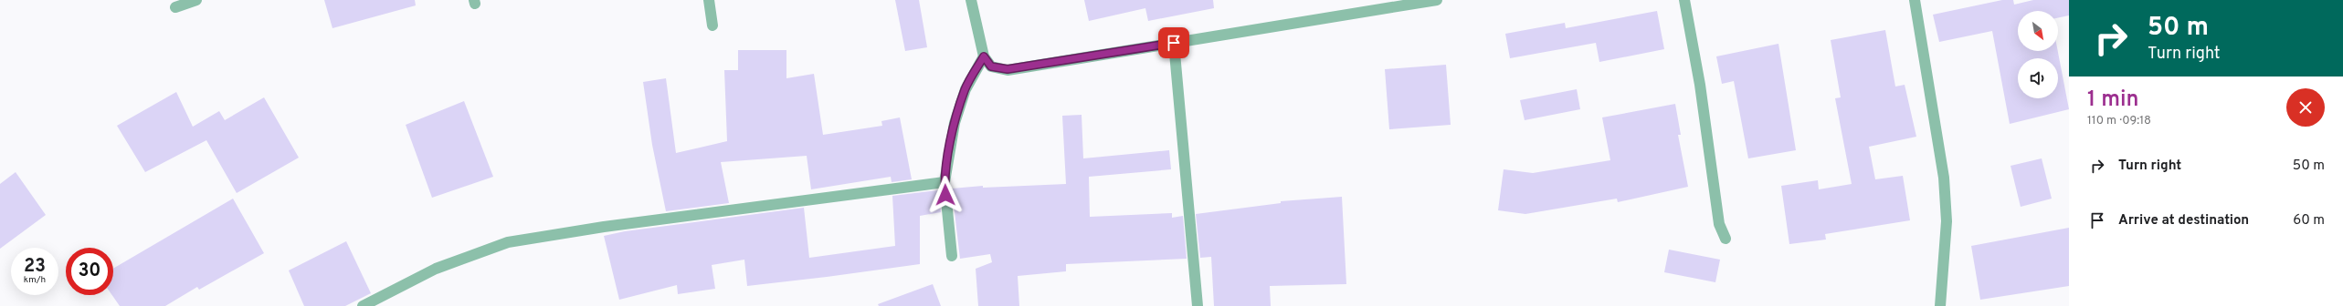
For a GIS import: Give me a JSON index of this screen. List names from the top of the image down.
{
  "north": "bottom right",
  "page": {
    "turn": ["50 m", "Turn right"],
    "heading": ["1 min", "110 m · 09:18"],
    "list": [
      {
        "name": "Turn right",
        "value": "50 m"
      },
      {
        "name": "Arrive at destination",
        "value": "60 m"
      }
    ],
    "speed": "23 km/h",
    "limit": "30"
  }
}
